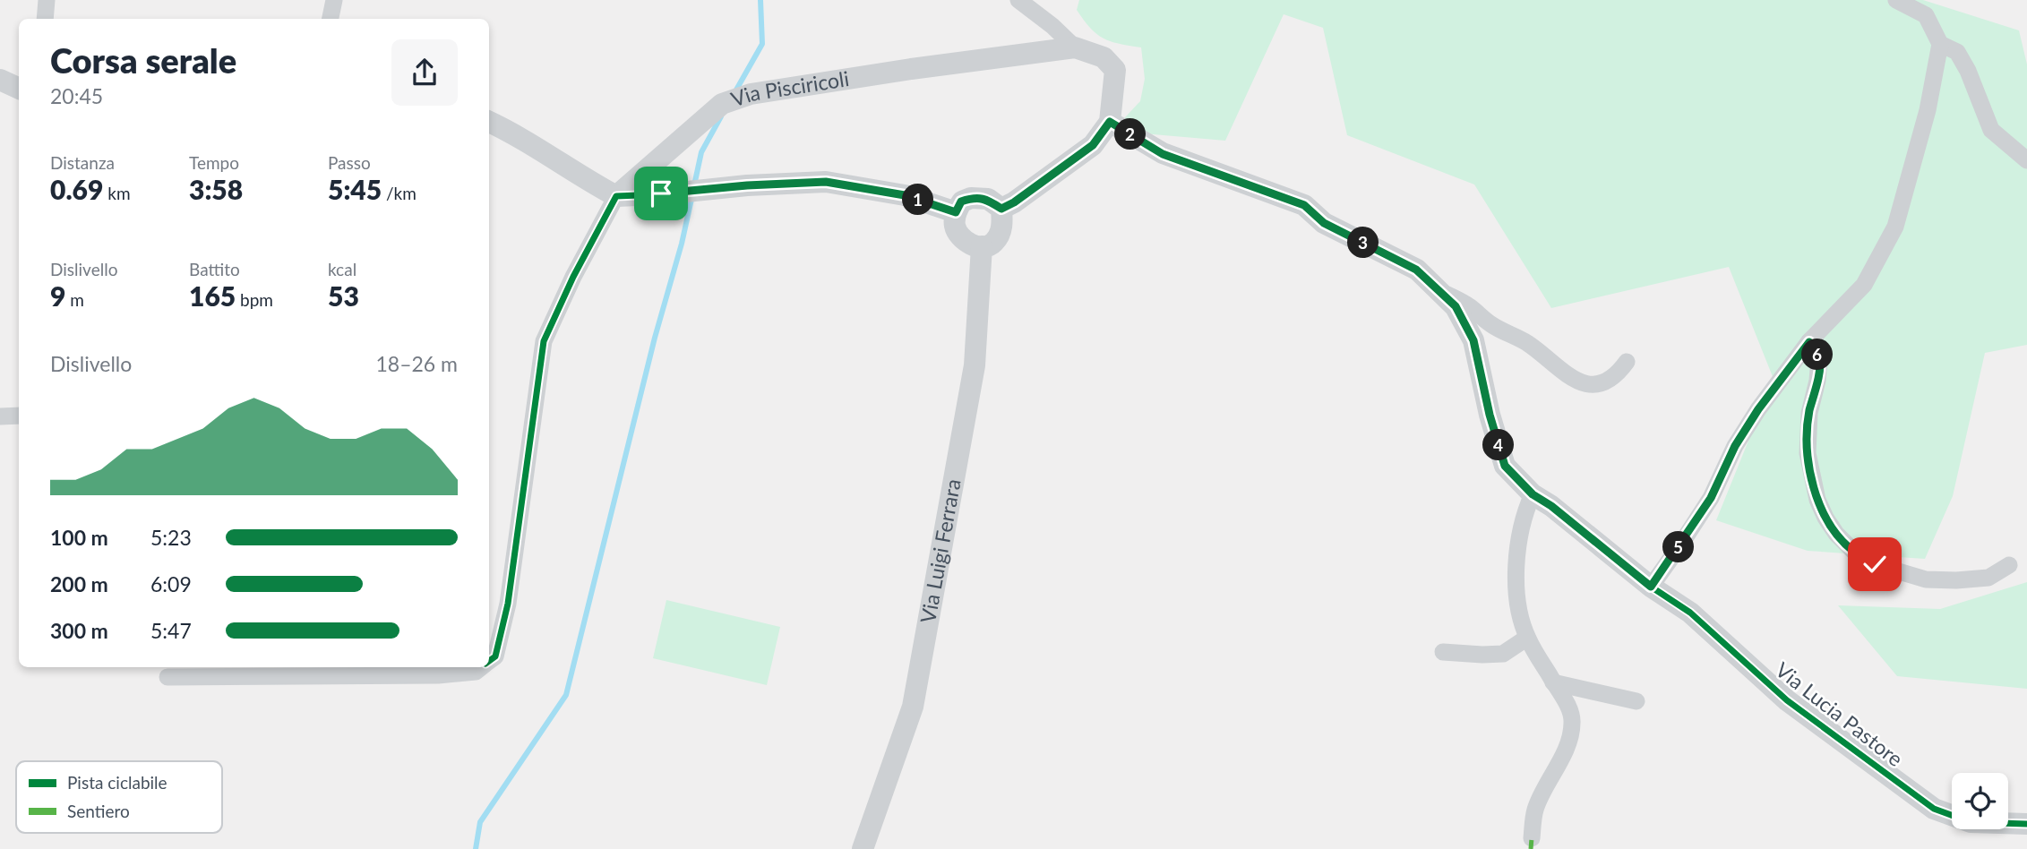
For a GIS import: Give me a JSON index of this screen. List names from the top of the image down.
{
  "streets": {
    "street": ["Via Pisciricoli", "Via Luigi Ferrara", "Via Lucia Pastore"]
  },
  "legend": ["Pista ciclabile", "Sentiero"],
  "page": {
    "heading": ["Corsa serale", "20:45"],
    "pins": [
      "2",
      "1",
      "3",
      "6",
      "4",
      "5"
    ],
    "stats": [
      ["Distanza", "0.69 km"],
      ["Tempo", "3:58"],
      ["Passo", "5:45 /km"],
      ["Dislivello", "9 m"],
      ["Battito", "165 bpm"],
      ["kcal", "53"]
    ],
    "chart": ["Dislivello", "18–26 m"],
    "list": [
      {
        "name": "100 m",
        "note": "5:23"
      },
      {
        "name": "200 m",
        "note": "6:09"
      },
      {
        "name": "300 m",
        "note": "5:47"
      }
    ]
  }
}
